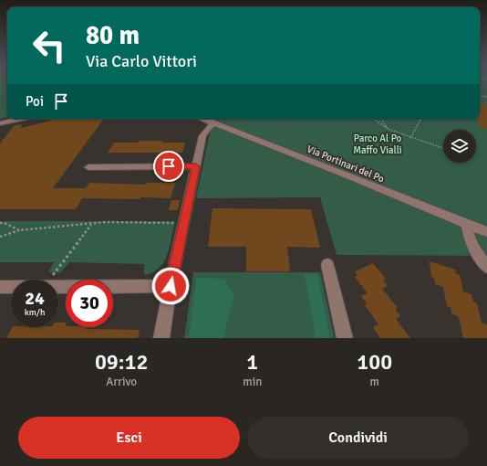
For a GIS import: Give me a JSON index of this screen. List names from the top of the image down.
{
  "streets": {
    "street": ["Via Portinari del Po"]
  },
  "parks": ["Parco Al Po Maffo Vialli"],
  "page": {
    "turn": ["80 m", "Via Carlo Vittori"],
    "then": "Poi",
    "speed": "24 km/h",
    "limit": "30",
    "eta": [
      "09:12",
      "Arrivo",
      "1",
      "min",
      "100",
      "m"
    ],
    "buttons": ["Esci", "Condividi"]
  }
}
